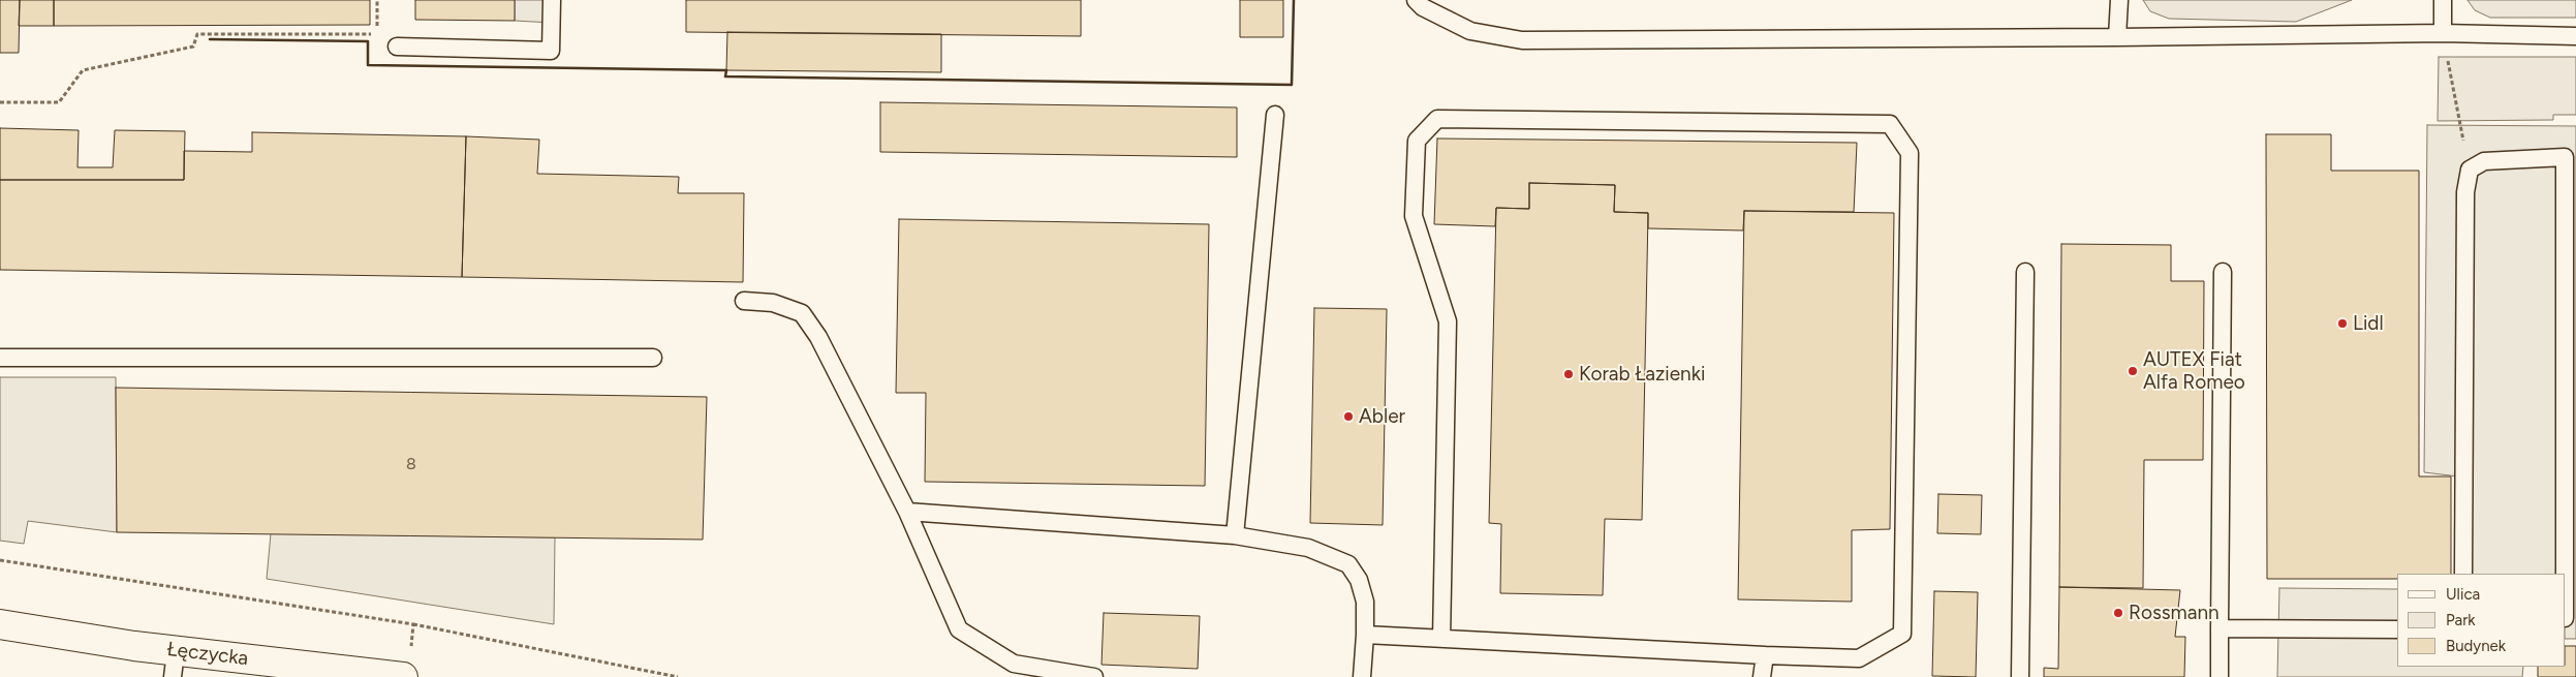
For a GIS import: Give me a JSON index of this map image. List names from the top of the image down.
{
  "streets": {
    "street": ["Łęczycka"]
  },
  "places": [
    "Lidl",
    "AUTEX Fiat Alfa Romeo",
    "Korab Łazienki",
    "Abler",
    "Rossmann"
  ],
  "house_numbers": ["8"],
  "legend": ["Ulica", "Park", "Budynek"]
}
